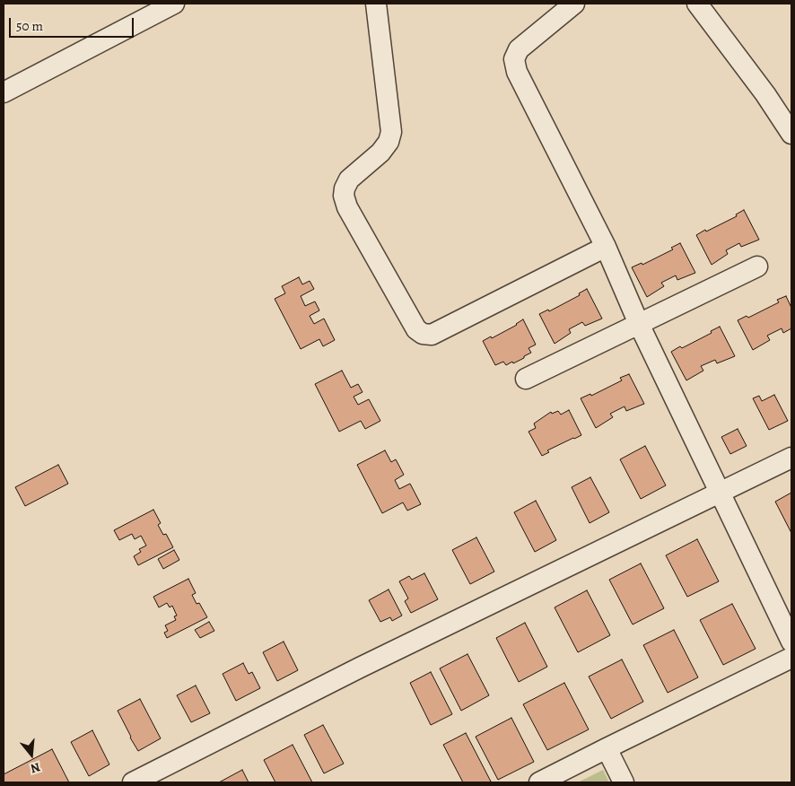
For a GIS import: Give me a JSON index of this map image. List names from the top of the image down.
{
  "scale_bar": "50 m",
  "north": "bottom"
}
